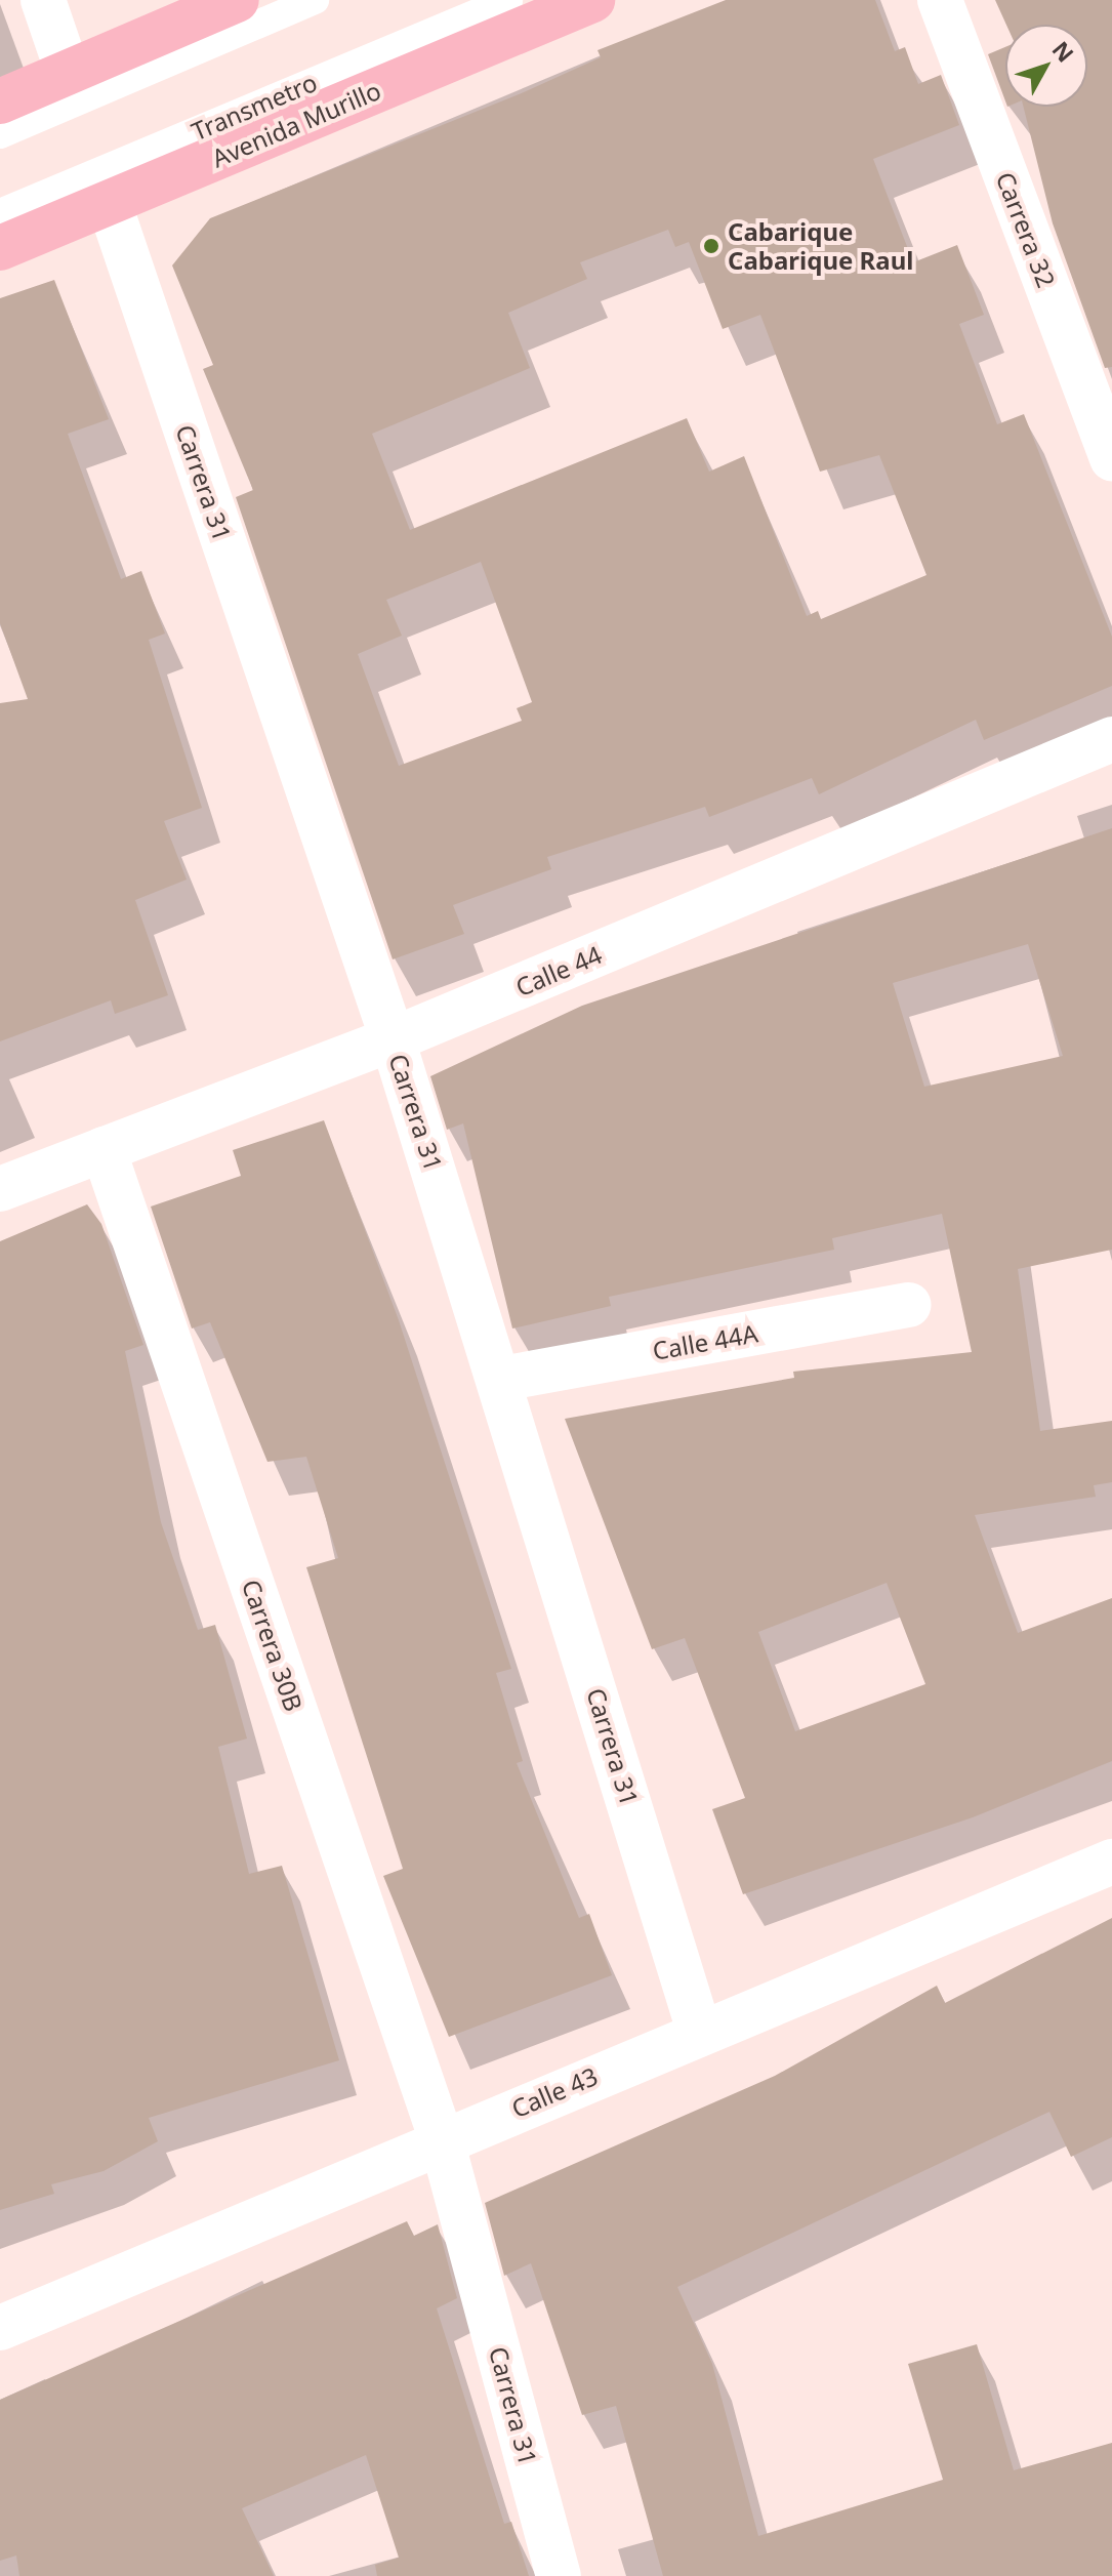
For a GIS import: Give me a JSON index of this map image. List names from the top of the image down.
{
  "streets": {
    "main road": ["Avenida Murillo"],
    "street": [
      "Carrera 32",
      "Carrera 31",
      "Calle 44",
      "Calle 44A",
      "Carrera 30B",
      "Calle 43"
    ],
    "lane": ["Transmetro"]
  },
  "crossings": [
    ["Avenida Murillo", "Carrera 31"],
    ["Carrera 31", "Calle 44"],
    ["Carrera 31", "Calle 44A"],
    ["Carrera 31", "Carrera 30B"],
    ["Carrera 31", "Calle 43"],
    ["Calle 44", "Carrera 30B"],
    ["Carrera 30B", "Calle 43"]
  ],
  "places": ["Cabarique Cabarique Raul"],
  "north": "top right"
}
